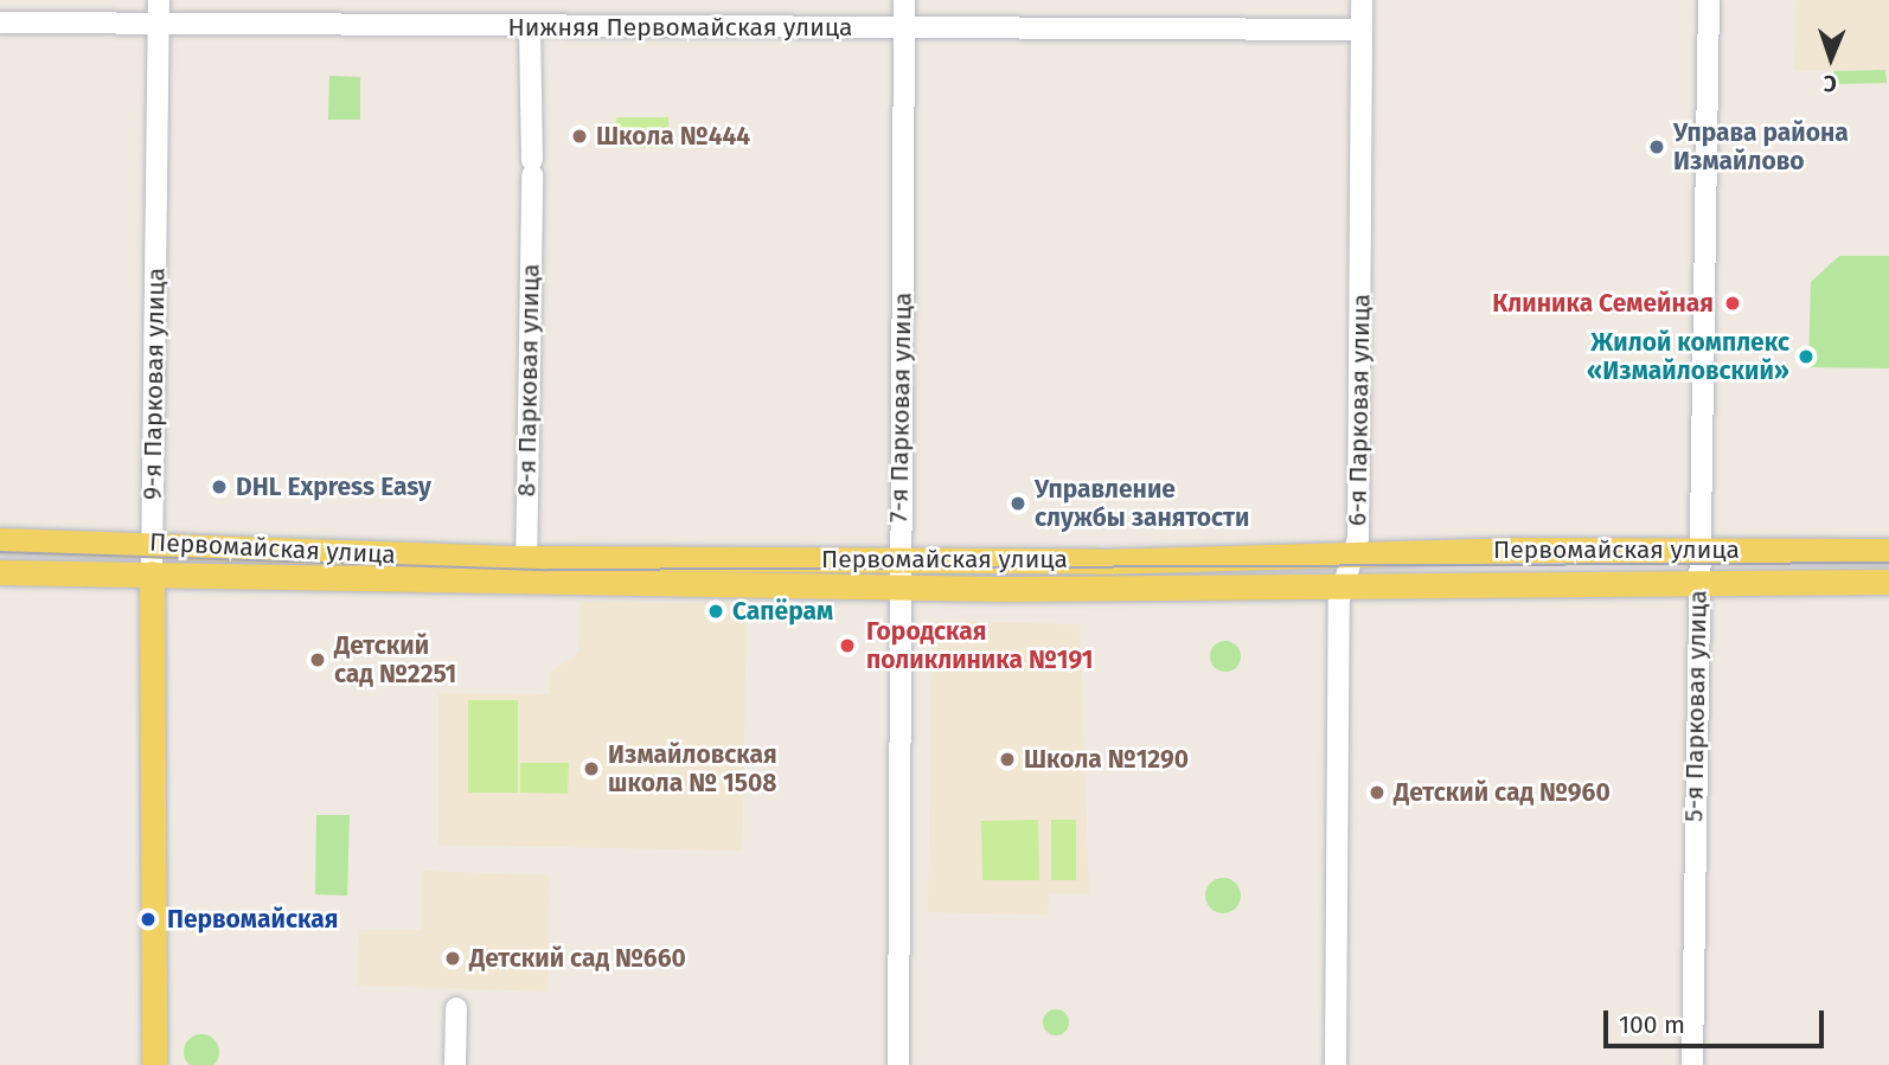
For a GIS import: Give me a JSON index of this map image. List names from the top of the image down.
{
  "streets": {
    "main road": ["9-я Парковая улица", "Первомайская улица"],
    "street": [
      "Нижняя Первомайская улица",
      "8-я Парковая улица",
      "7-я Парковая улица",
      "6-я Парковая улица",
      "5-я Парковая улица"
    ]
  },
  "crossings": [
    ["Нижняя Первомайская улица", "8-я Парковая улица"],
    ["Нижняя Первомайская улица", "9-я Парковая улица"],
    ["Нижняя Первомайская улица", "7-я Парковая улица"],
    ["Нижняя Первомайская улица", "6-я Парковая улица"],
    ["8-я Парковая улица", "Первомайская улица"],
    ["9-я Парковая улица", "Первомайская улица"],
    ["7-я Парковая улица", "Первомайская улица"],
    ["6-я Парковая улица", "Первомайская улица"],
    ["Первомайская улица", "5-я Парковая улица"]
  ],
  "places": [
    "Школа №444",
    "Управа района Измайлово",
    "Клиника Семейная",
    "Жилой комплекс «Измайловский»",
    "DHL Express Easy",
    "Управление cлужбы занятости",
    "Сапёрам",
    "Городская поликлиника №191",
    "Детский сад №2251",
    "Школа №1290",
    "Измайловская школа № 1508",
    "Детский сад №960",
    "Первомайская",
    "Детский сад №660"
  ],
  "scale_bar": "100 m",
  "north": "bottom"
}
